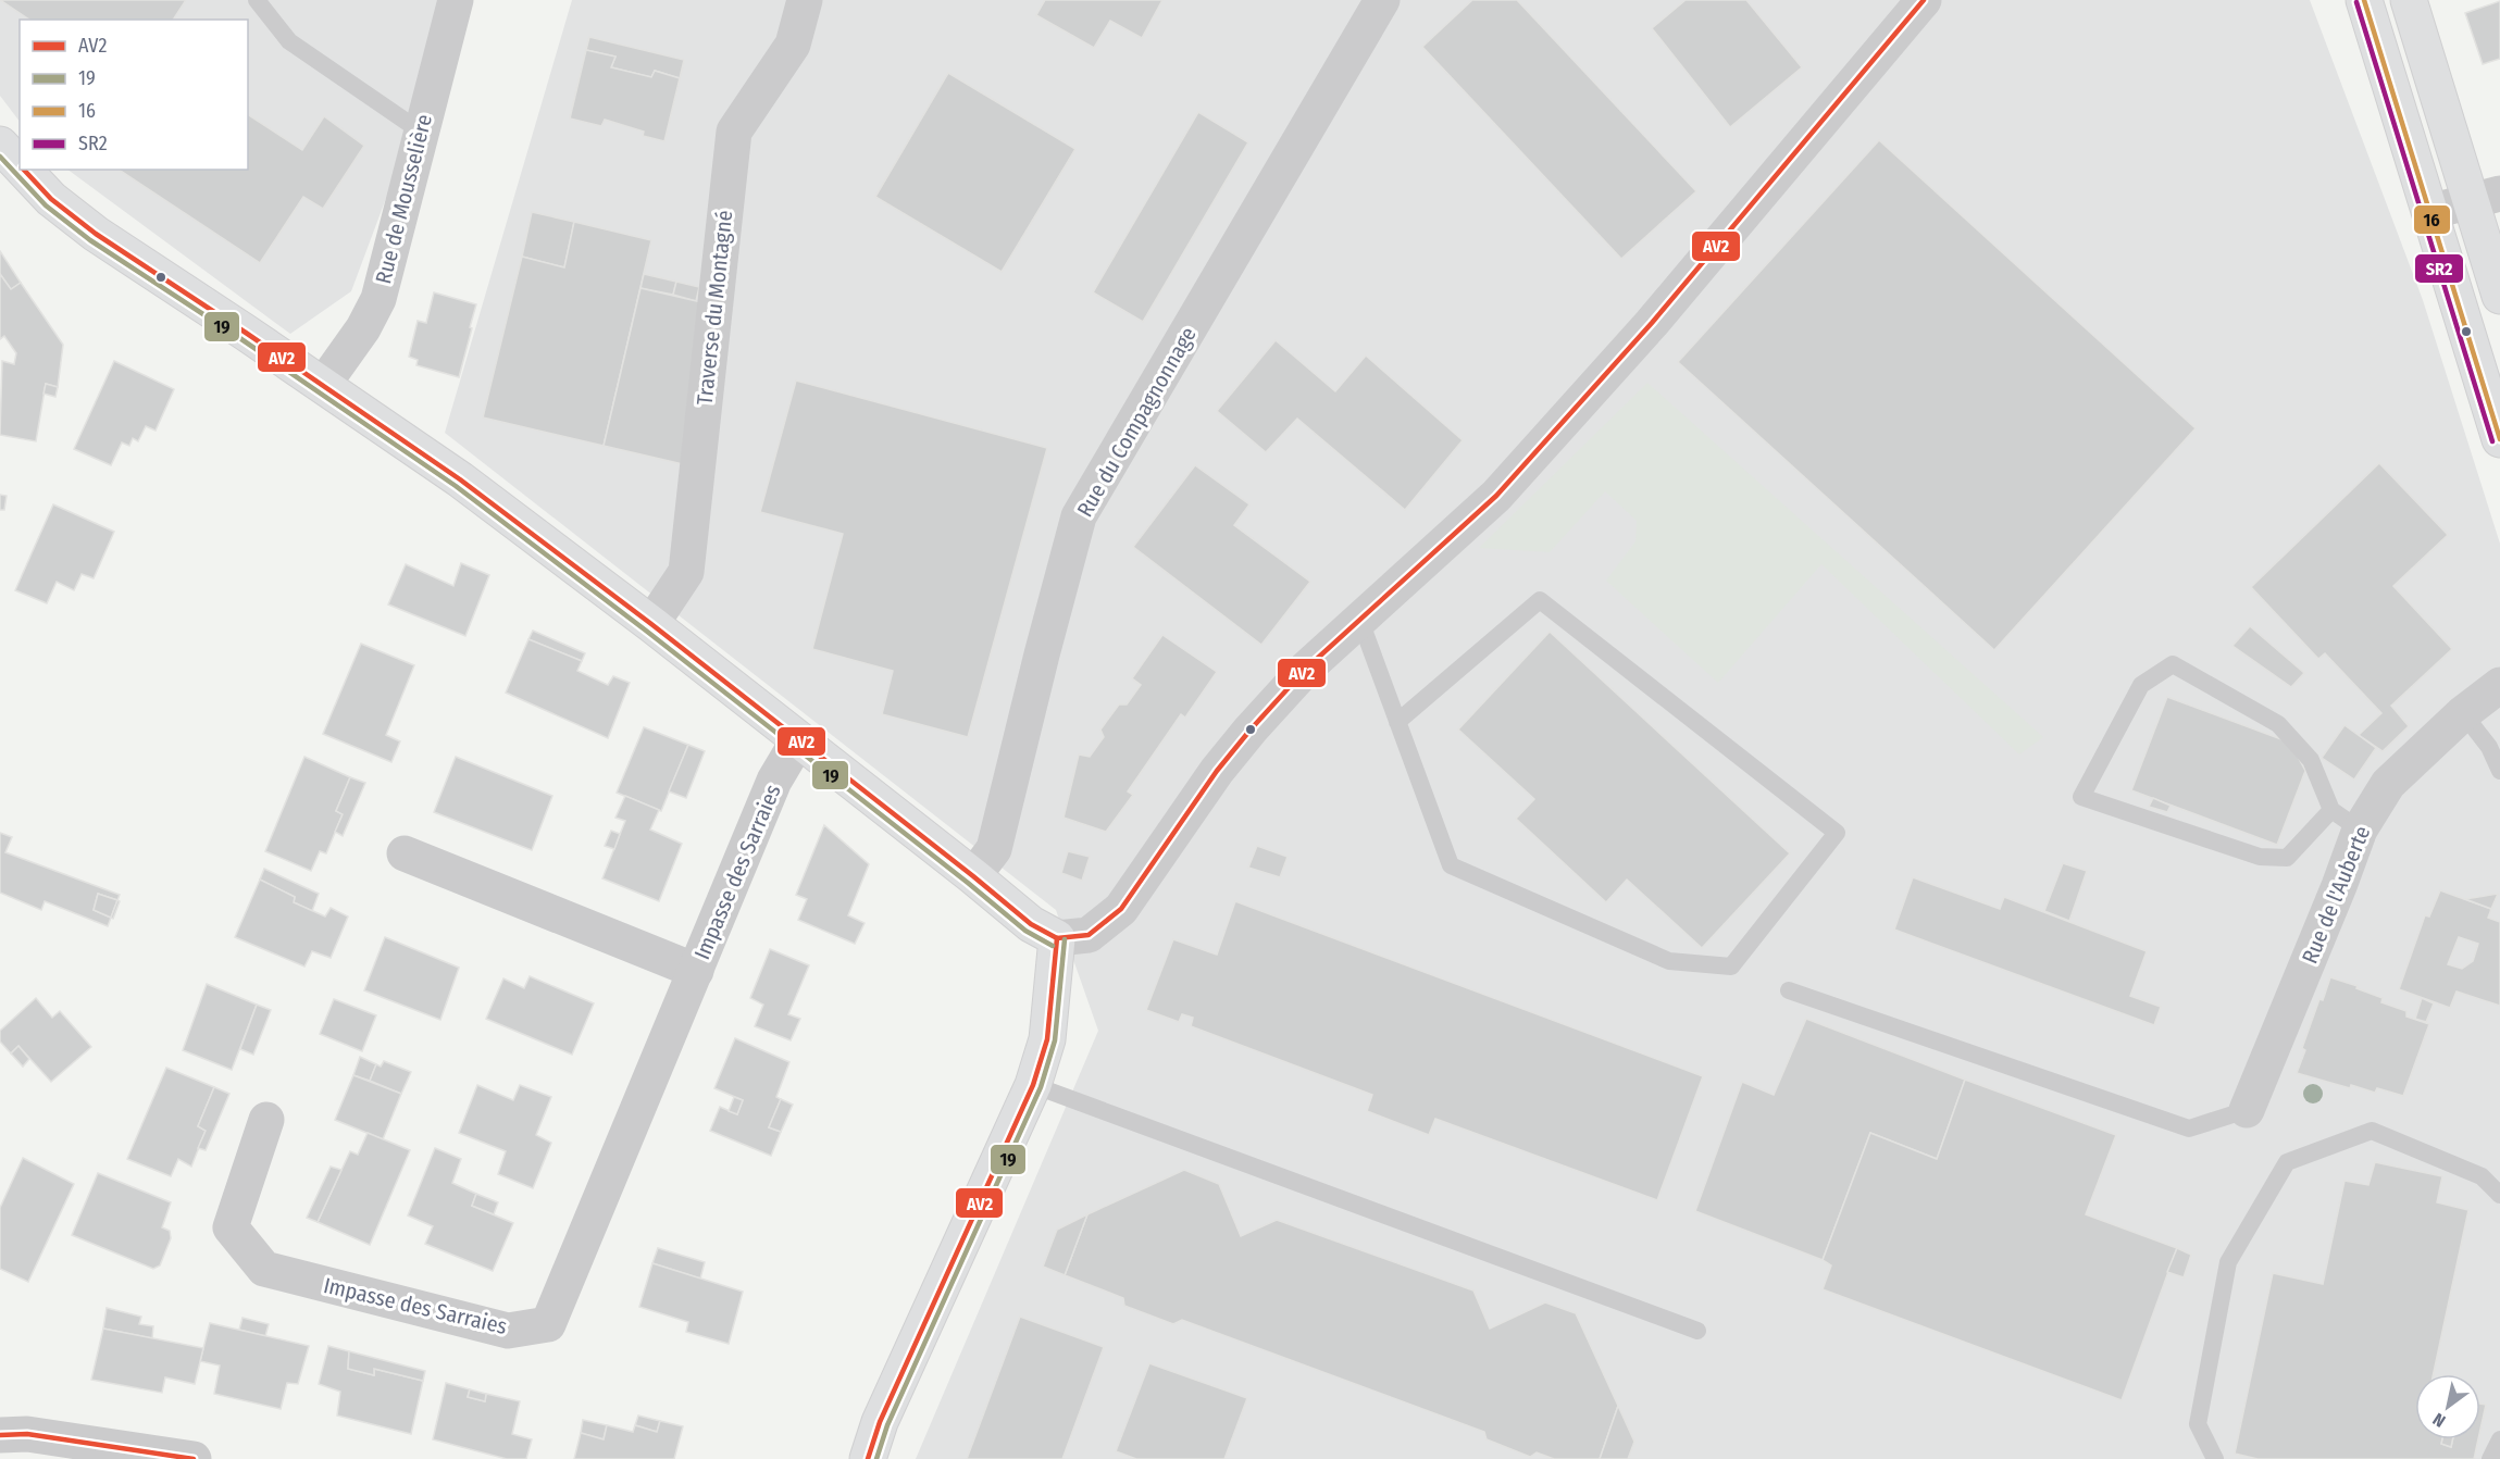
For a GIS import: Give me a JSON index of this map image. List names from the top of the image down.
{
  "streets": {
    "street": [
      "Rue de Mousselière",
      "Traverse du Montagné",
      "Rue du Compagnonnage",
      "Impasse des Sarraies",
      "Rue de l'Auberte"
    ]
  },
  "lines": [
    "transit line AV2",
    "transit line 16",
    "transit line SR2",
    "transit line 19"
  ],
  "legend": [
    "AV2",
    "19",
    "16",
    "SR2"
  ],
  "north": "bottom left"
}
